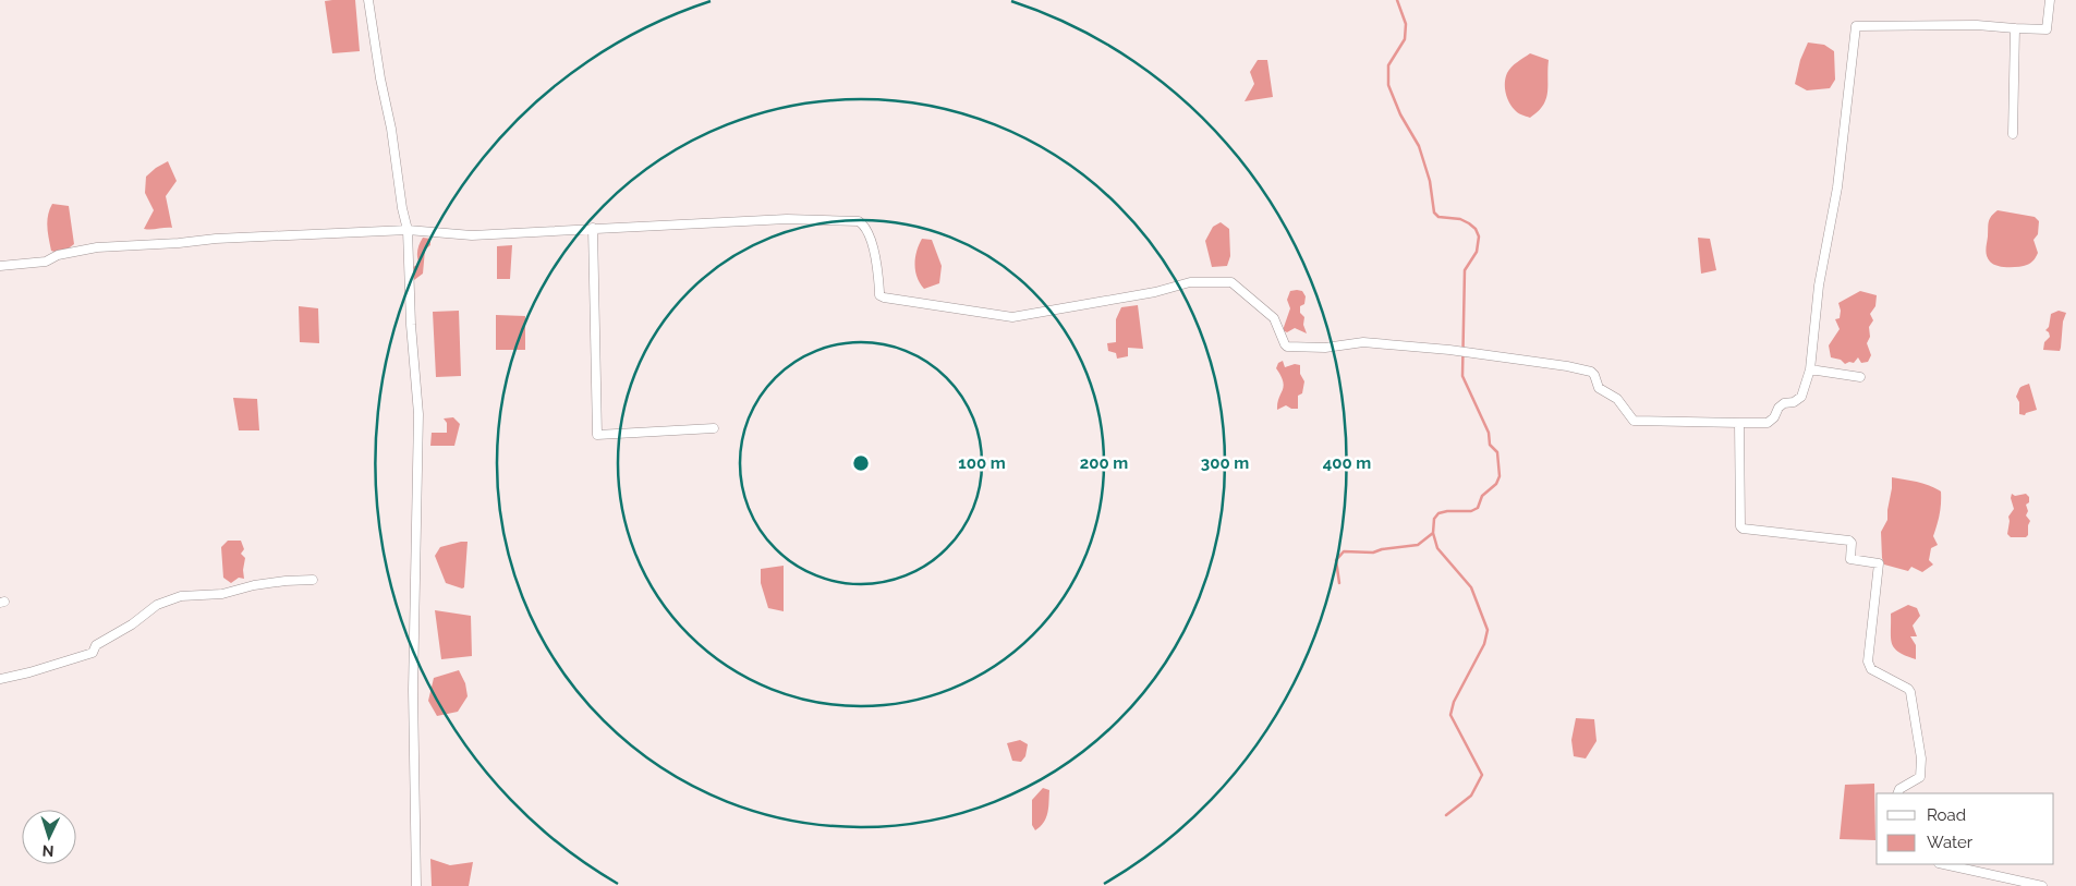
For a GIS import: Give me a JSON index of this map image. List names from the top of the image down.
{
  "legend": ["Road", "Water"],
  "north": "bottom",
  "rings": [
    "100 m",
    "200 m",
    "300 m",
    "400 m"
  ]
}
